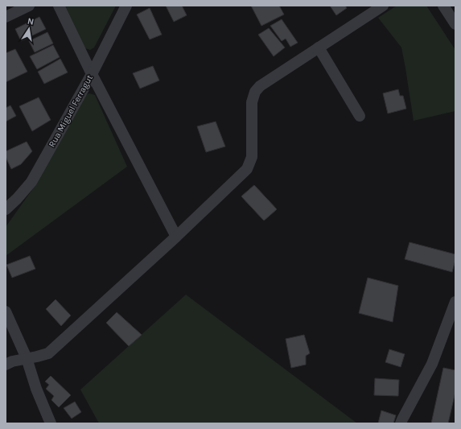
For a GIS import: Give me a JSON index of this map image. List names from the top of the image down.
{
  "streets": {
    "street": ["Rua Miguel Ferragut"]
  },
  "north": "top"
}
